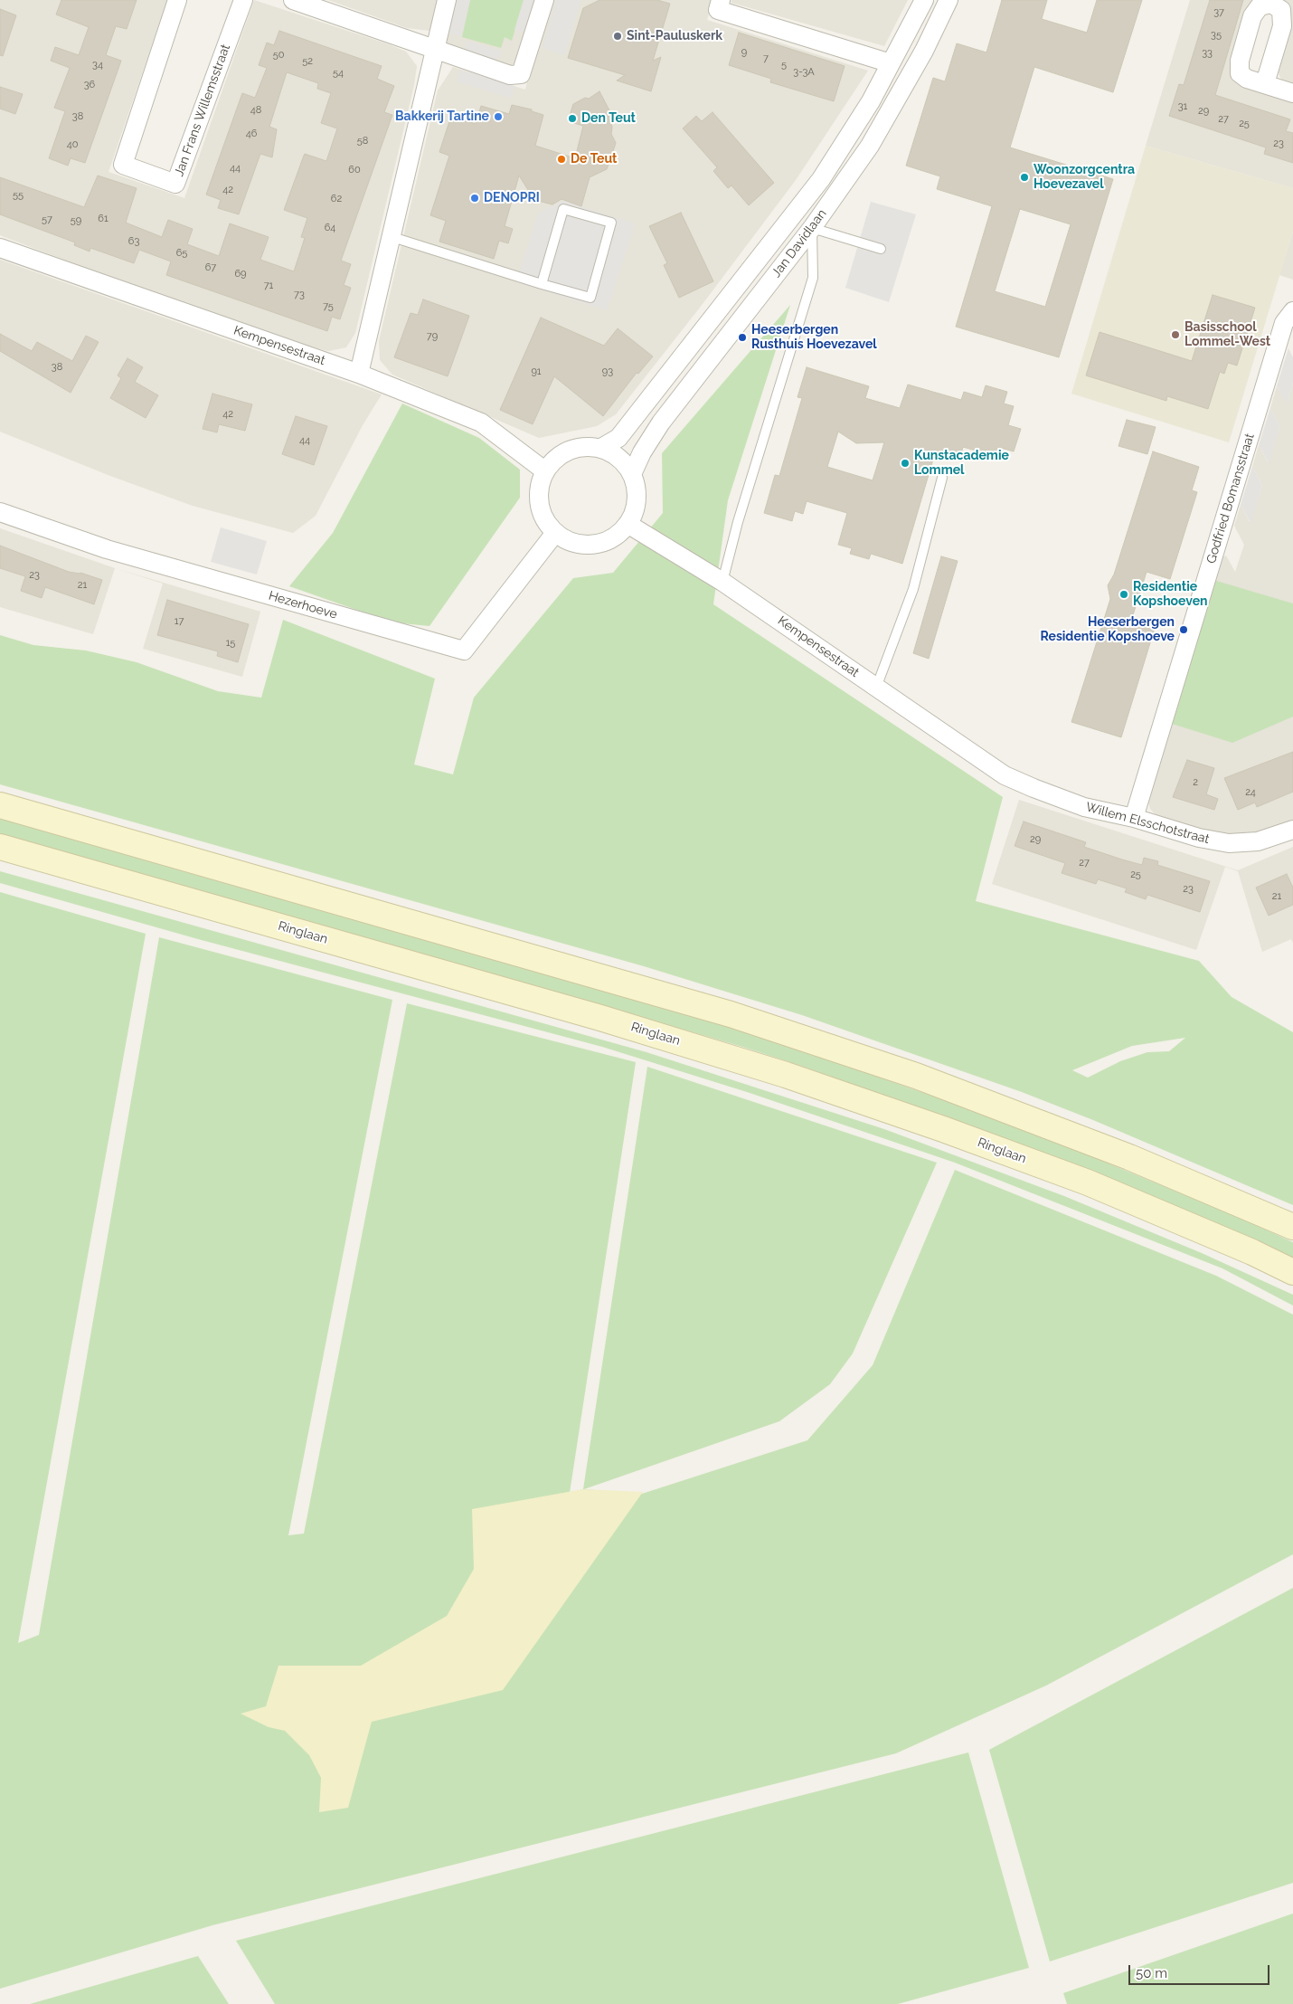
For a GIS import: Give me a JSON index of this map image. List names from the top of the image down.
{
  "streets": {
    "main road": ["Ringlaan"],
    "street": [
      "Jan Frans Willemsstraat",
      "Jan Davidlaan",
      "Kempensestraat",
      "Godfried Bomansstraat",
      "Hezerhoeve",
      "Willem Elsschotstraat"
    ]
  },
  "crossings": [
    ["Jan Davidlaan", "Kempensestraat"],
    ["Jan Davidlaan", "Hezerhoeve"],
    ["Kempensestraat", "Hezerhoeve"],
    ["Kempensestraat", "Willem Elsschotstraat"],
    ["Godfried Bomansstraat", "Willem Elsschotstraat"]
  ],
  "places": [
    "Sint-Pauluskerk",
    "Bakkerij Tartine",
    "Den Teut",
    "De Teut",
    "Woonzorgcentra Hoevezavel",
    "DENOPRI",
    "Basisschool Lommel-West",
    "Heeserbergen Rusthuis Hoevezavel",
    "Kunstacademie Lommel",
    "Residentie Kopshoeven",
    "Heeserbergen Residentie Kopshoeve"
  ],
  "house_numbers": [
    "37",
    "35",
    "9",
    "33",
    "50",
    "7",
    "52",
    "34",
    "5",
    "3-3A",
    "54",
    "36",
    "31",
    "48",
    "29",
    "38",
    "27",
    "25",
    "46",
    "58",
    "23",
    "40",
    "44",
    "60",
    "42",
    "55",
    "62",
    "61",
    "57",
    "59",
    "64",
    "63",
    "65",
    "67",
    "69",
    "71",
    "73",
    "75",
    "79",
    "38",
    "91",
    "93",
    "42",
    "44",
    "23",
    "21",
    "17",
    "15",
    "2",
    "24",
    "29",
    "27",
    "25",
    "23",
    "21"
  ],
  "scale_bar": "50 m"
}
